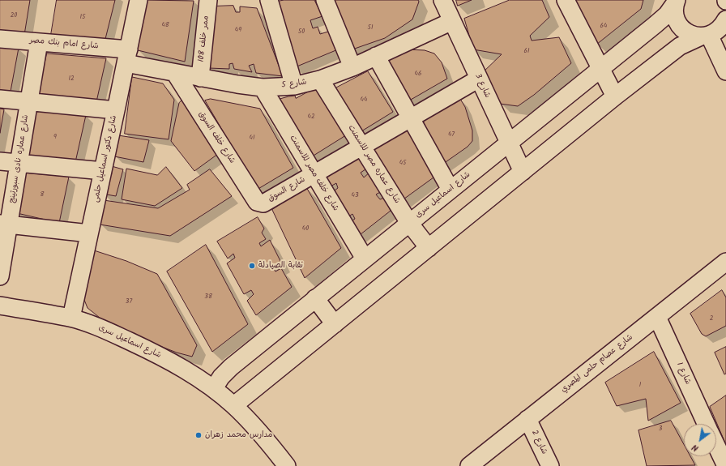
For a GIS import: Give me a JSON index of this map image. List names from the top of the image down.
{
  "streets": {
    "street": [
      "ممر خلف 108",
      "شارع امام بنك مصر",
      "شارع 5",
      "شارع 3",
      "شارع خلف السوق",
      "شارع عماره نادى سبورتينج",
      "شارع دكتور اسماعيل حلمى",
      "شارع عماره مصر للاسمنت",
      "شارع خلف مصر للاسمنت",
      "شارع السوق",
      "شارع اسماعيل سرى",
      "شارع عصام حلمى المصري",
      "شارع 1",
      "شارع 2"
    ]
  },
  "crossings": [
    ["ممر خلف 108", "شارع 5"],
    ["شارع امام بنك مصر", "شارع 5"],
    ["شارع امام بنك مصر", "شارع عماره نادى سبورتينج"],
    ["شارع امام بنك مصر", "شارع دكتور اسماعيل حلمى"],
    ["شارع 5", "شارع 3"],
    ["شارع 5", "شارع خلف السوق"],
    ["شارع 5", "شارع دكتور اسماعيل حلمى"],
    ["شارع 5", "شارع عماره مصر للاسمنت"],
    ["شارع 5", "شارع خلف مصر للاسمنت"],
    ["شارع 3", "شارع السوق"],
    ["شارع 3", "شارع اسماعيل سرى"],
    ["شارع خلف السوق", "شارع السوق"],
    ["شارع دكتور اسماعيل حلمى", "شارع اسماعيل سرى"],
    ["شارع عماره مصر للاسمنت", "شارع السوق"],
    ["شارع عماره مصر للاسمنت", "شارع اسماعيل سرى"],
    ["شارع خلف مصر للاسمنت", "شارع السوق"],
    ["شارع خلف مصر للاسمنت", "شارع اسماعيل سرى"],
    ["شارع عصام حلمى المصري", "شارع 1"],
    ["شارع عصام حلمى المصري", "شارع 2"]
  ],
  "places": ["نقابة الصيادلة", "مدارس محمد زهران"],
  "house_numbers": [
    "20",
    "15",
    "48",
    "64",
    "51",
    "49",
    "50",
    "61",
    "46",
    "12",
    "44",
    "42",
    "47",
    "9",
    "41",
    "45",
    "8",
    "43",
    "40",
    "38",
    "37",
    "2",
    "1",
    "3"
  ],
  "north": "bottom left"
}
